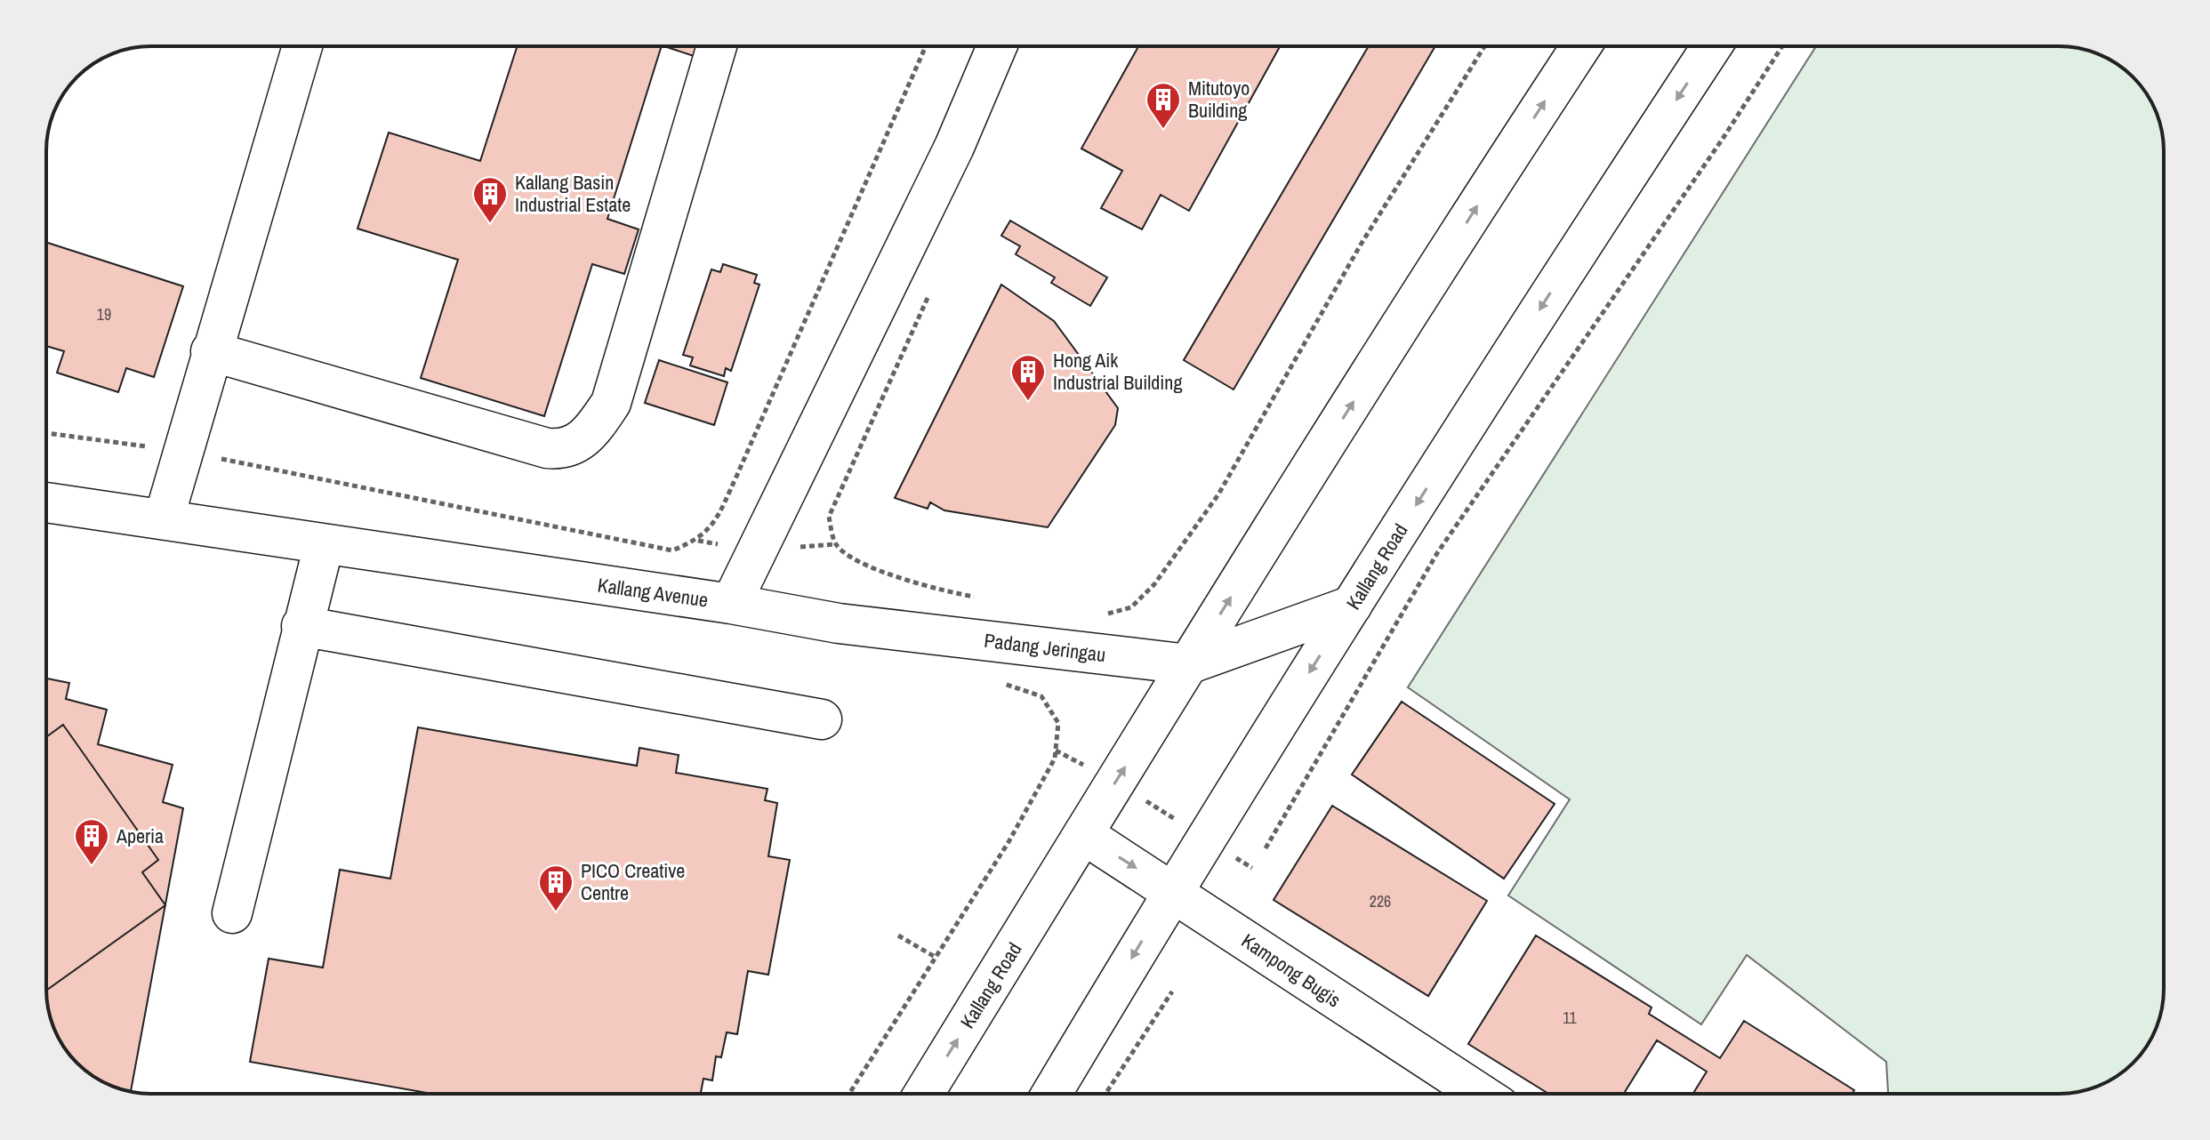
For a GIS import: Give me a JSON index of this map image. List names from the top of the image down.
{
  "streets": {
    "main road": [
      "Kallang Road",
      "Kallang Avenue",
      "Padang Jeringau",
      "Kampong Bugis"
    ]
  },
  "crossings": [
    ["Kallang Road", "Padang Jeringau"],
    ["Kallang Road", "Kampong Bugis"],
    ["Kallang Avenue", "Padang Jeringau"]
  ],
  "places": {
    "building": [
      "Mitutoyo Building",
      "Kallang Basin Industrial Estate",
      "Hong Aik Industrial Building",
      "Aperia",
      "PICO Creative Centre"
    ]
  },
  "house_numbers": ["19", "226", "11"]
}
